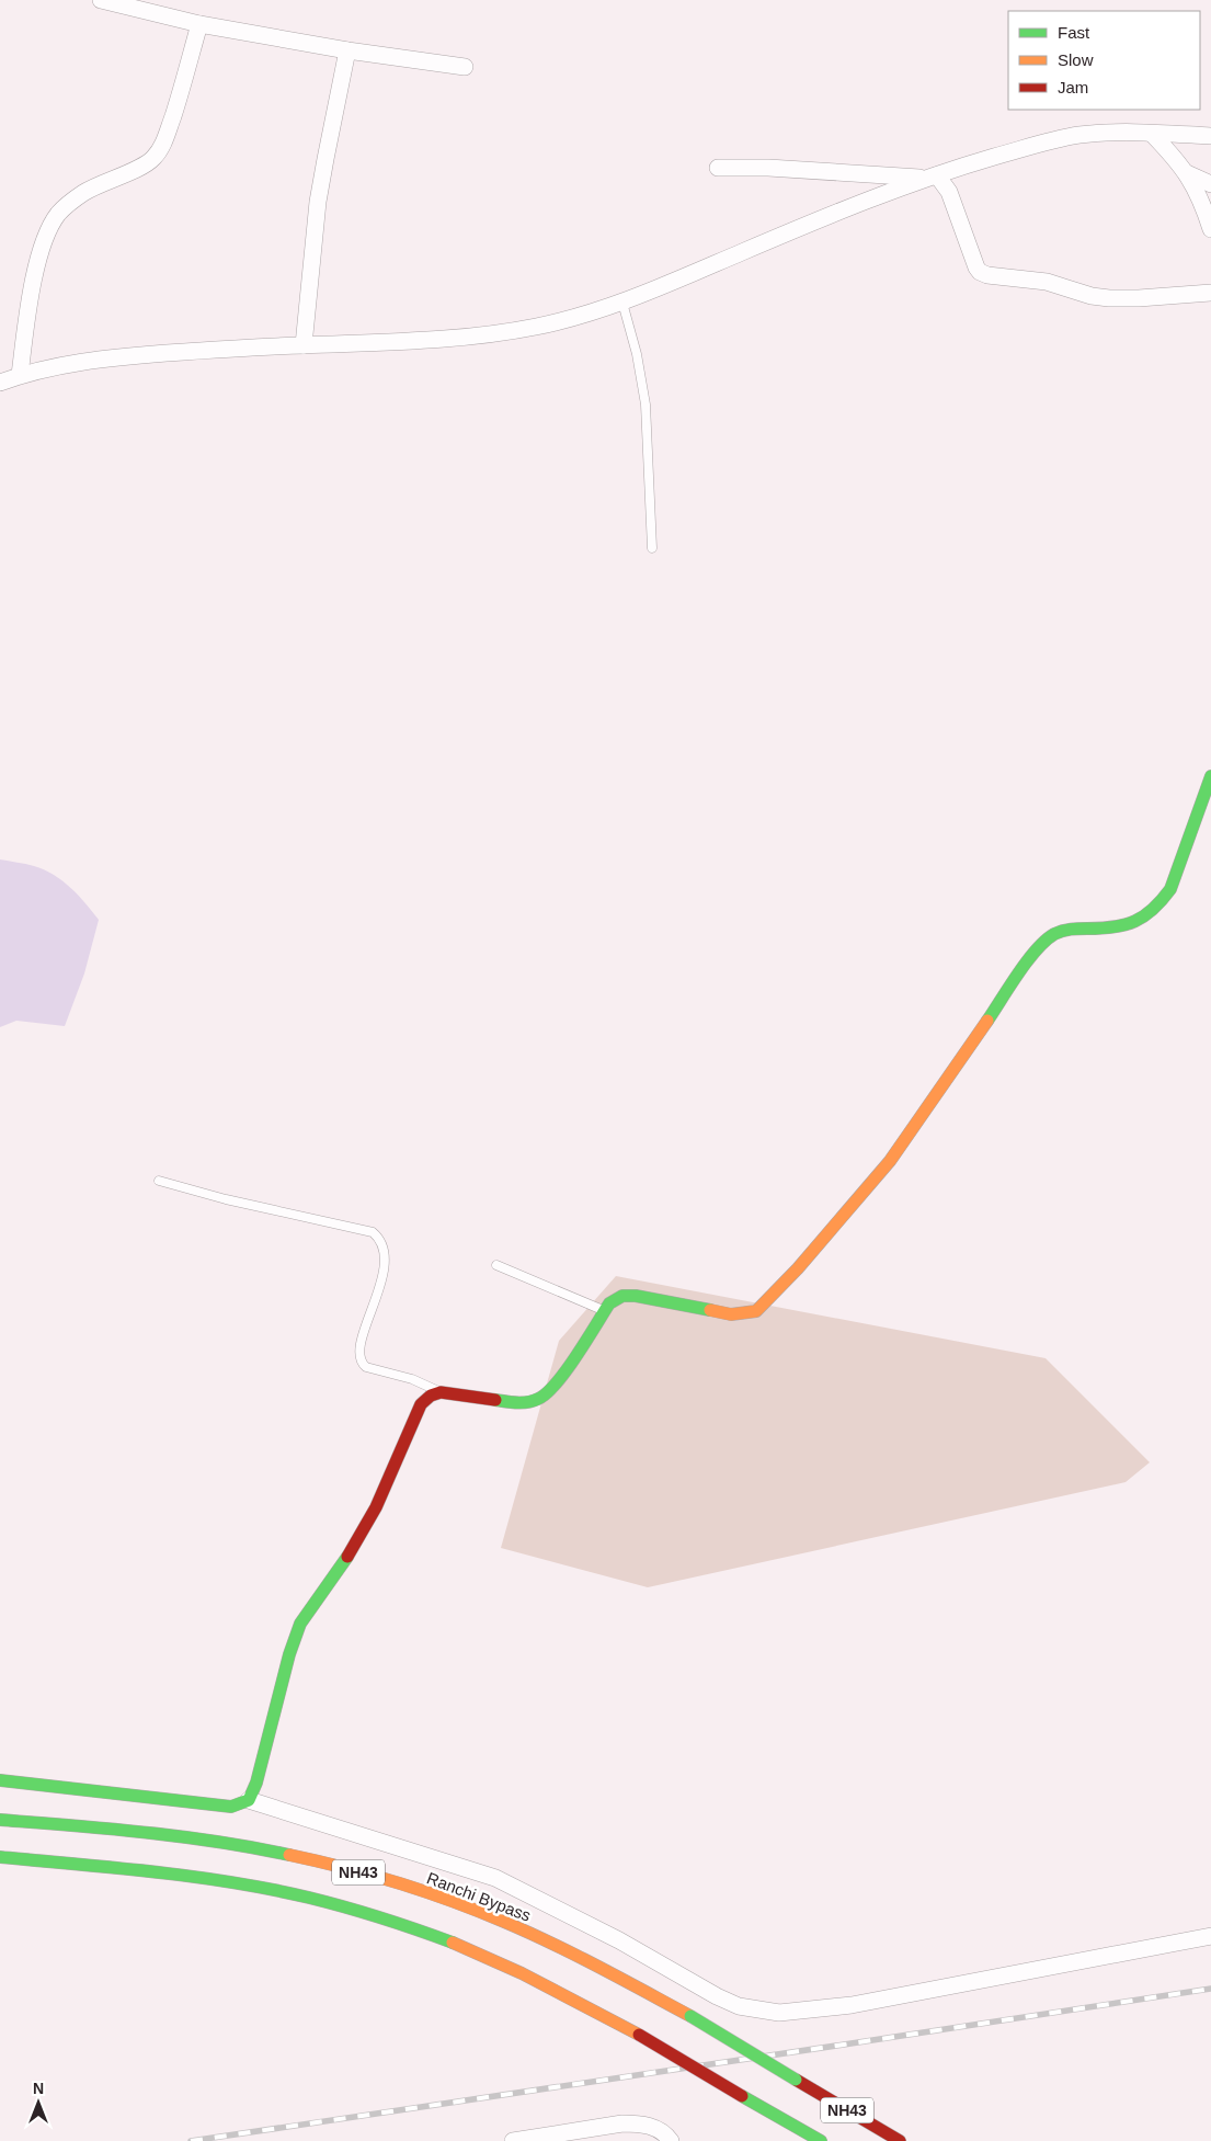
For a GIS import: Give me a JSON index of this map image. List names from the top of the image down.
{
  "streets": {
    "main road": ["NH43", "Ranchi Bypass"]
  },
  "legend": ["Fast", "Slow", "Jam"],
  "north": "top"
}
